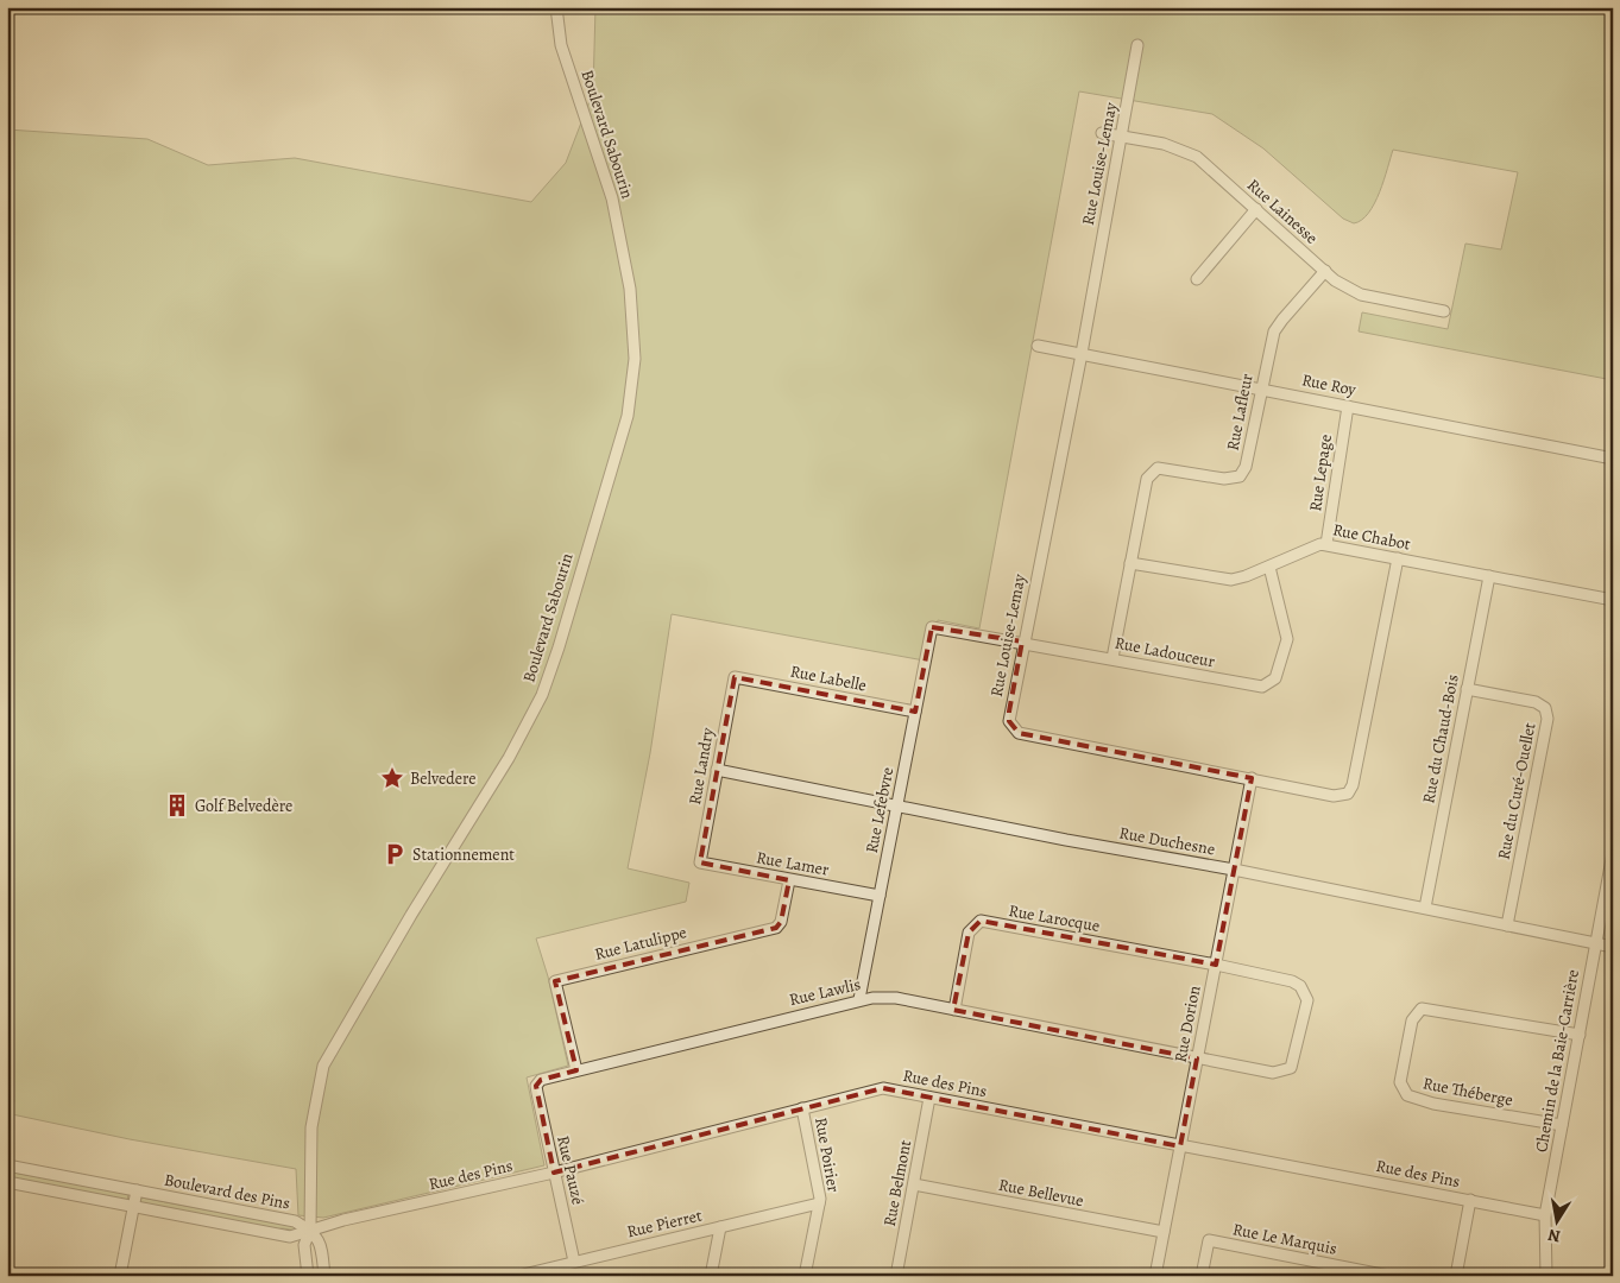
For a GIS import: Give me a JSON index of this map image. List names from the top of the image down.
{
  "streets": {
    "street": [
      "Boulevard Sabourin",
      "Rue Louise-Lemay",
      "Rue Lainesse",
      "Rue Roy",
      "Rue Lafleur",
      "Rue Lepage",
      "Rue Chabot",
      "Rue Ladouceur",
      "Rue Labelle",
      "Rue du Chaud-Bois",
      "Rue Landry",
      "Rue du Curé-Ouellet",
      "Rue Lefebvre",
      "Rue Duchesne",
      "Rue Lamer",
      "Rue Larocque",
      "Rue Latulippe",
      "Rue Lawlis",
      "Rue Dorion",
      "Chemin de la Baie-Carrière",
      "Rue des Pins",
      "Rue Théberge",
      "Rue Poirier",
      "Rue Pauzé",
      "Rue Belmont",
      "Boulevard des Pins",
      "Rue Bellevue",
      "Rue Pierret",
      "Rue Le Marquis"
    ]
  },
  "crossings": [
    ["Boulevard Sabourin", "Rue des Pins"],
    ["Boulevard Sabourin", "Boulevard des Pins"],
    ["Rue Louise-Lemay", "Rue Lainesse"],
    ["Rue Louise-Lemay", "Rue Roy"],
    ["Rue Louise-Lemay", "Rue Chabot"],
    ["Rue Louise-Lemay", "Rue Ladouceur"],
    ["Rue Louise-Lemay", "Rue Dorion"],
    ["Rue Lainesse", "Rue Lafleur"],
    ["Rue Roy", "Rue Lafleur"],
    ["Rue Roy", "Rue Lepage"],
    ["Rue Lafleur", "Rue Chabot"],
    ["Rue Lafleur", "Rue Ladouceur"],
    ["Rue Lepage", "Rue Chabot"],
    ["Rue Chabot", "Rue Ladouceur"],
    ["Rue Chabot", "Rue du Chaud-Bois"],
    ["Rue Ladouceur", "Rue Lefebvre"],
    ["Rue Labelle", "Rue Landry"],
    ["Rue Labelle", "Rue Lefebvre"],
    ["Rue du Chaud-Bois", "Rue du Curé-Ouellet"],
    ["Rue du Chaud-Bois", "Rue Duchesne"],
    ["Rue Landry", "Rue Duchesne"],
    ["Rue Landry", "Rue Lamer"],
    ["Rue du Curé-Ouellet", "Rue Duchesne"],
    ["Rue Lefebvre", "Rue Duchesne"],
    ["Rue Lefebvre", "Rue Lamer"],
    ["Rue Lefebvre", "Rue Lawlis"],
    ["Rue Duchesne", "Rue Dorion"],
    ["Rue Duchesne", "Chemin de la Baie-Carrière"],
    ["Rue Lamer", "Rue Latulippe"],
    ["Rue Larocque", "Rue Lawlis"],
    ["Rue Larocque", "Rue Dorion"],
    ["Rue Latulippe", "Rue Lawlis"],
    ["Rue Lawlis", "Rue Dorion"],
    ["Rue Lawlis", "Rue Pauzé"],
    ["Rue Dorion", "Rue des Pins"],
    ["Rue Dorion", "Rue Bellevue"],
    ["Chemin de la Baie-Carrière", "Rue des Pins"],
    ["Chemin de la Baie-Carrière", "Rue Théberge"],
    ["Rue des Pins", "Rue Poirier"],
    ["Rue des Pins", "Rue Pauzé"],
    ["Rue des Pins", "Rue Belmont"],
    ["Rue des Pins", "Boulevard des Pins"],
    ["Rue Poirier", "Rue Pierret"],
    ["Rue Pauzé", "Rue Pierret"],
    ["Rue Belmont", "Rue Bellevue"]
  ],
  "places": {
    "place": ["Belvedere"],
    "building": ["Golf Belvedère"],
    "parking": ["Stationnement"]
  },
  "north": "bottom"
}
